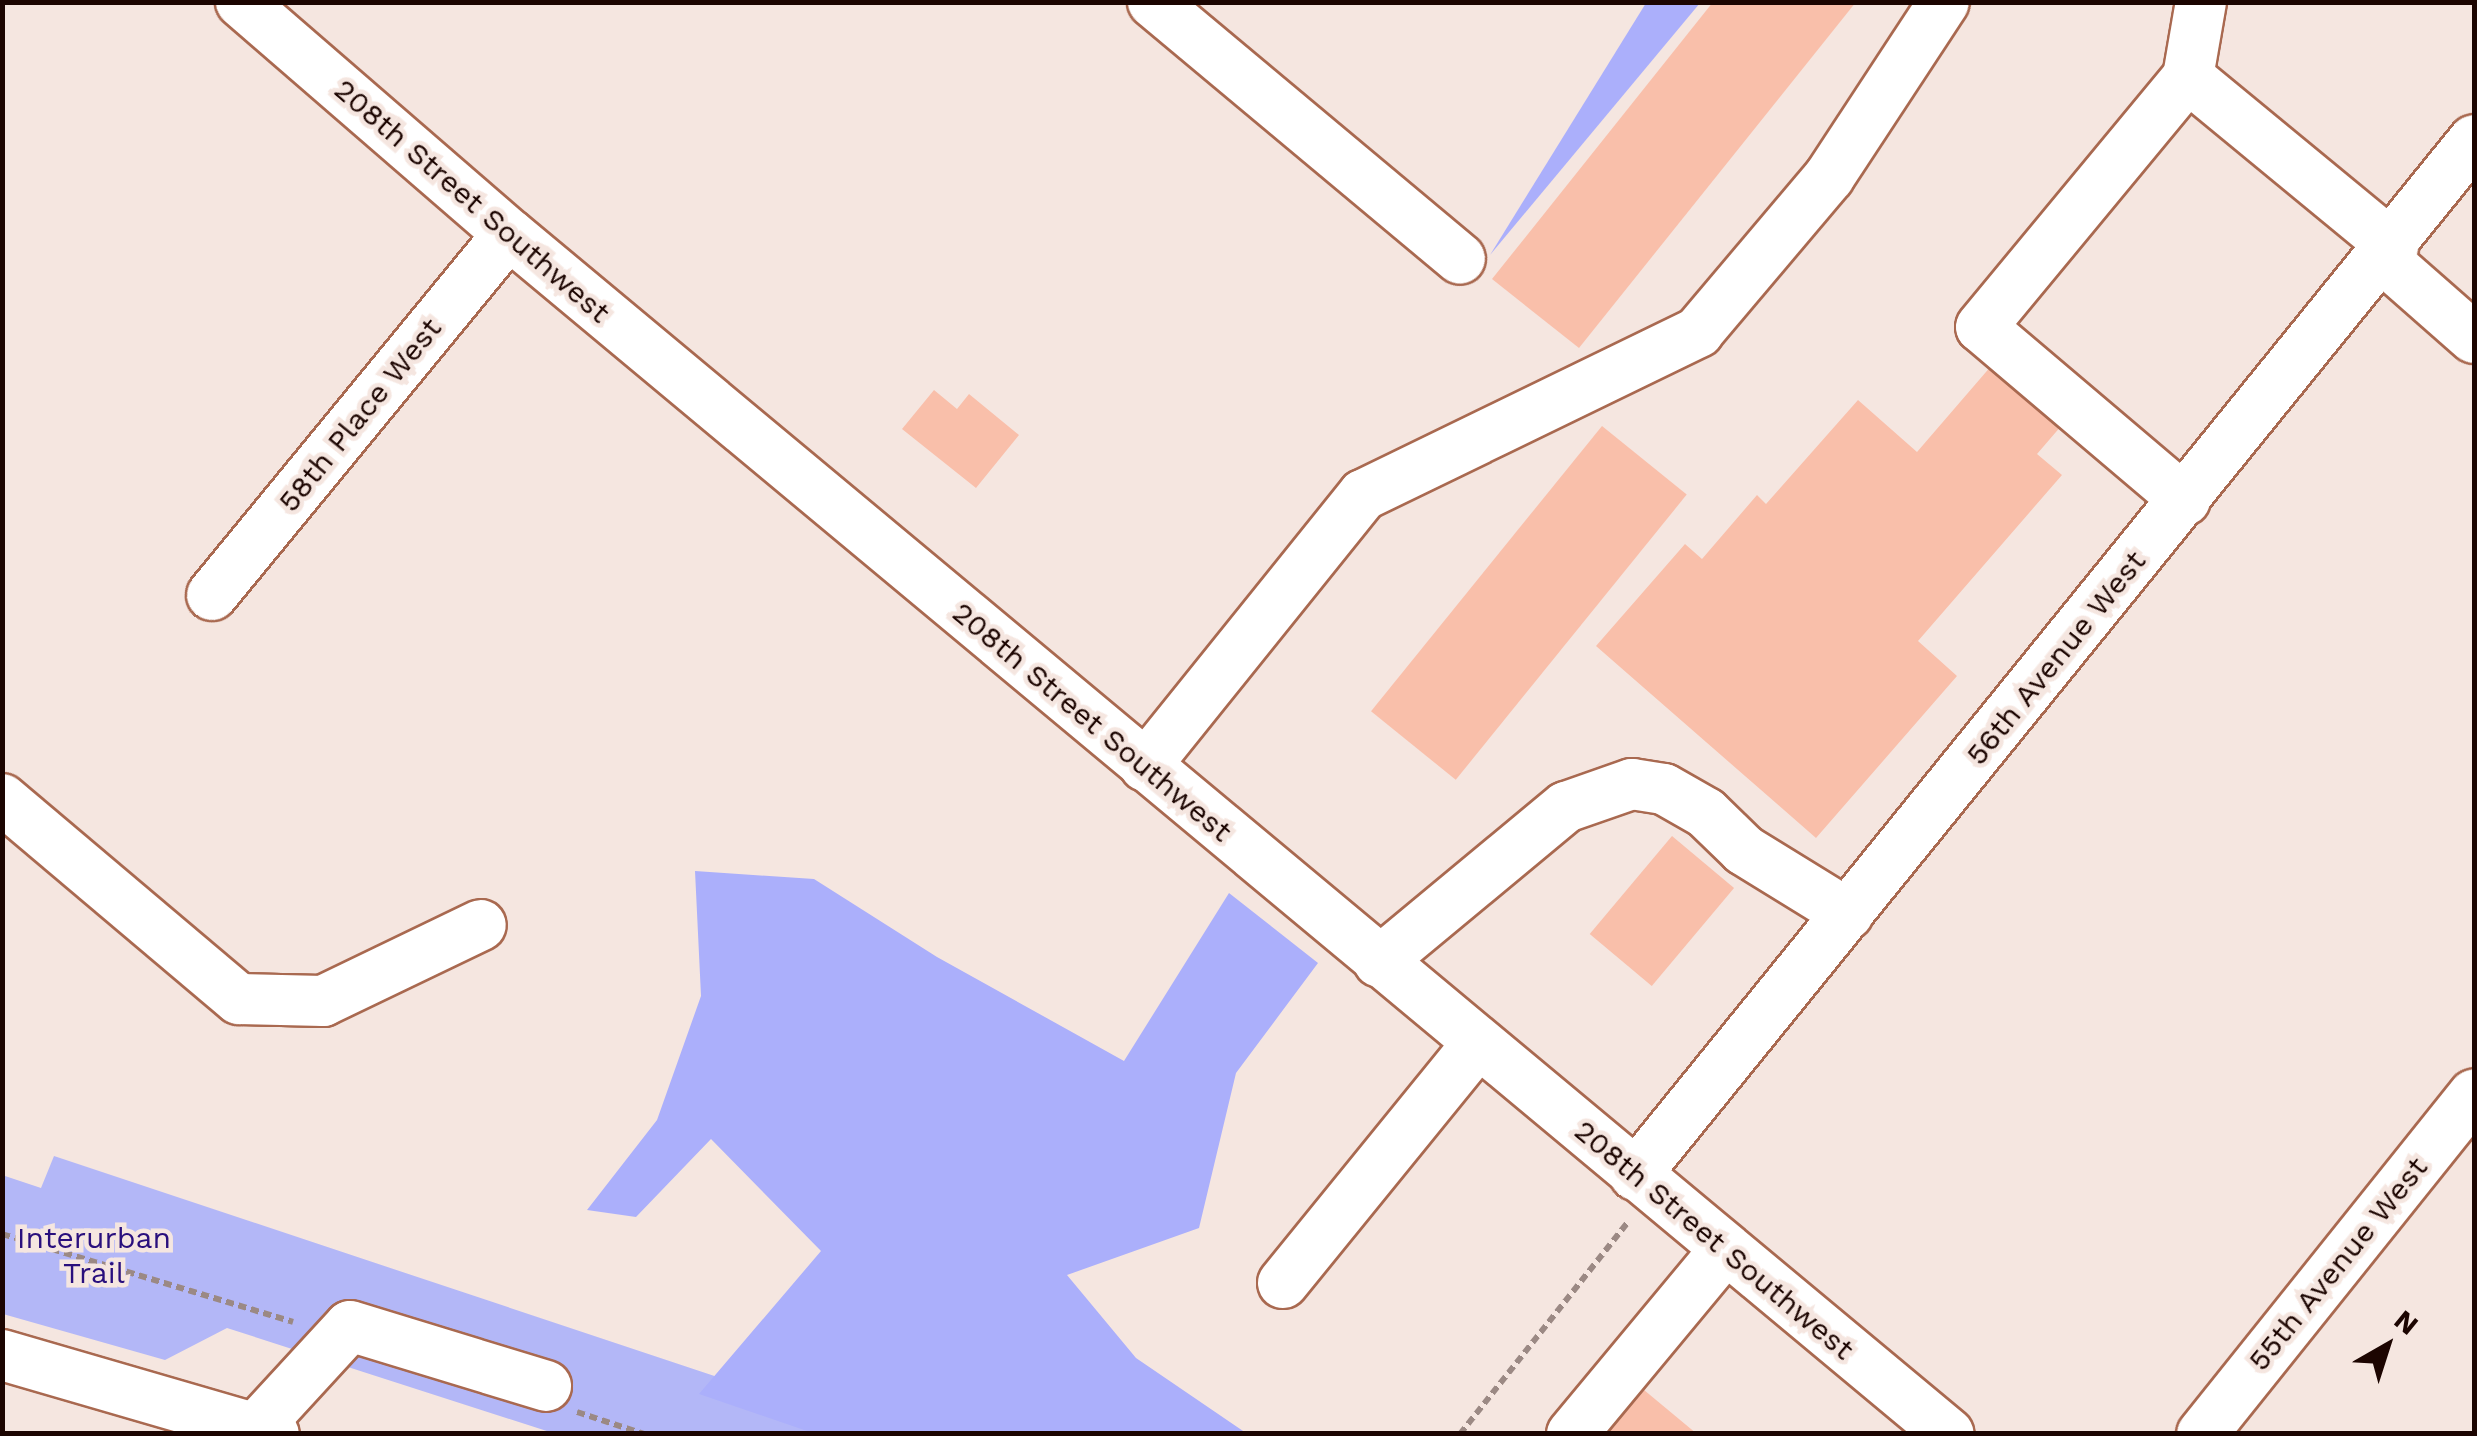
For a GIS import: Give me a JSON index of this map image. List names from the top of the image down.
{
  "streets": {
    "street": [
      "208th Street Southwest",
      "58th Place West",
      "56th Avenue West",
      "55th Avenue West"
    ]
  },
  "crossings": [
    ["208th Street Southwest", "58th Place West"],
    ["208th Street Southwest", "56th Avenue West"]
  ],
  "parks": ["Interurban Trail"],
  "north": "top right"
}
